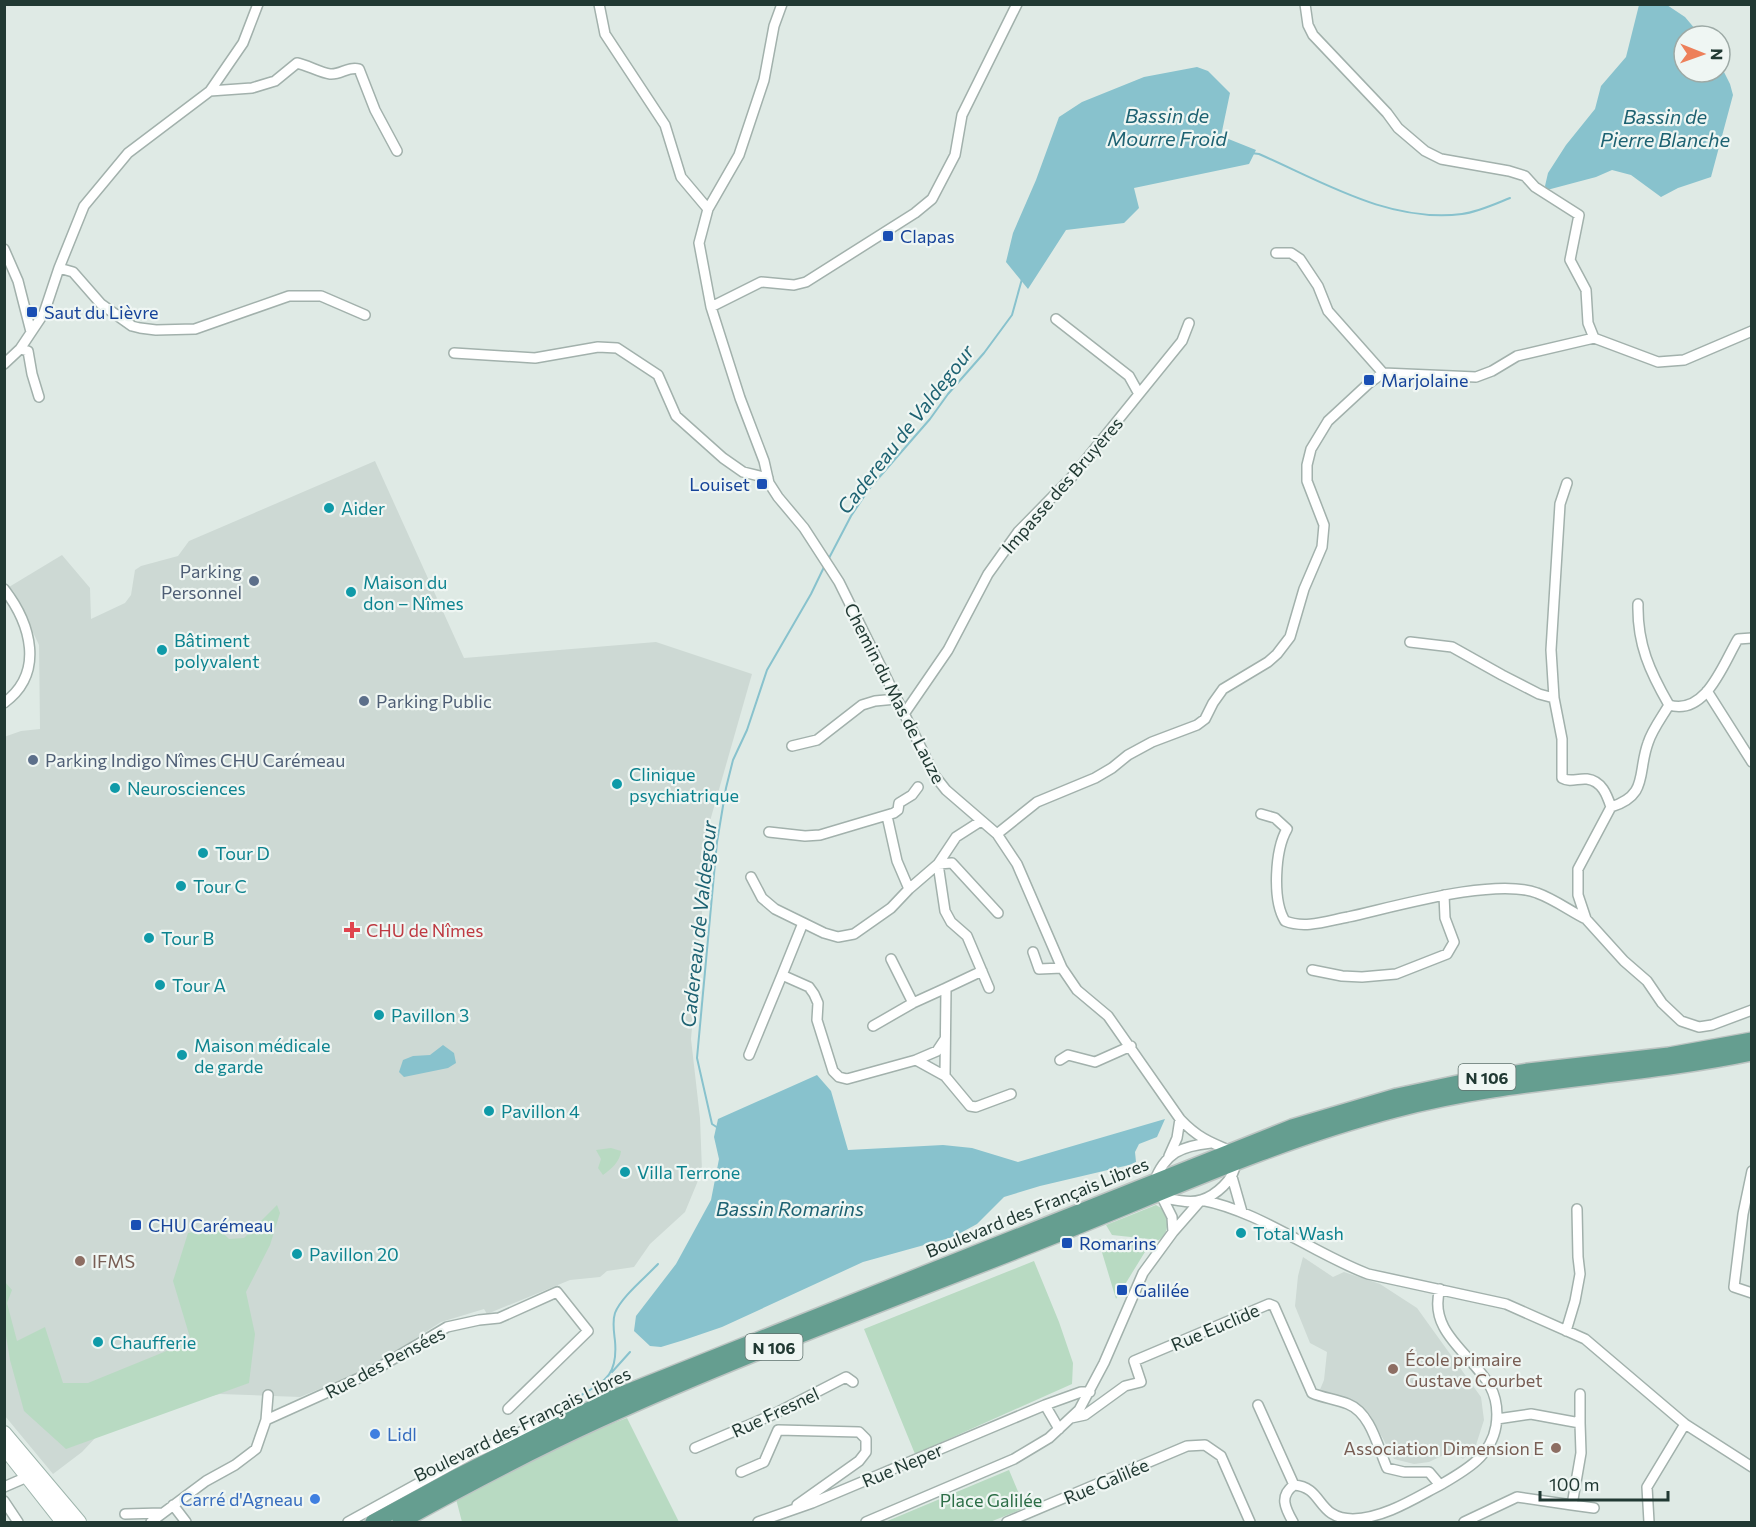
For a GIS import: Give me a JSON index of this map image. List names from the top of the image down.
{
  "streets": {
    "main road": ["N 106", "Boulevard des Français Libres"],
    "street": [
      "Impasse des Bruyères",
      "Chemin du Mas de Lauze",
      "Rue Euclide",
      "Rue des Pensées",
      "Rue Fresnel",
      "Rue Neper",
      "Rue Galilée"
    ]
  },
  "crossings": [
    ["Impasse des Bruyères", "Chemin du Mas de Lauze"],
    ["Chemin du Mas de Lauze", "Boulevard des Français Libres"]
  ],
  "water": [
    "Bassin de Mourre Froid",
    "Bassin de Pierre Blanche",
    "Cadereau de Valdegour",
    "Bassin Romarins"
  ],
  "parks": ["Place Galilée"],
  "places": {
    "transit": [
      "Clapas",
      "Saut du Lièvre",
      "Marjolaine",
      "Louiset",
      "CHU Carémeau",
      "Romarins",
      "Galilée"
    ],
    "other": [
      "Aider",
      "Parking Personnel",
      "Maison du don – Nîmes",
      "Bâtiment polyvalent",
      "Parking Public",
      "Parking Indigo Nîmes CHU Carémeau",
      "Clinique psychiatrique",
      "Neurosciences",
      "Tour D",
      "Tour C",
      "Tour B",
      "Tour A",
      "Pavillon 3",
      "Maison médicale de garde",
      "Pavillon 4",
      "Villa Terrone",
      "Total Wash",
      "Pavillon 20",
      "IFMS",
      "Chaufferie",
      "École primaire Gustave Courbet",
      "Lidl",
      "Association Dimension E",
      "Carré d'Agneau"
    ],
    "health": ["CHU de Nîmes"]
  },
  "scale_bar": "100 m",
  "north": "right"
}
